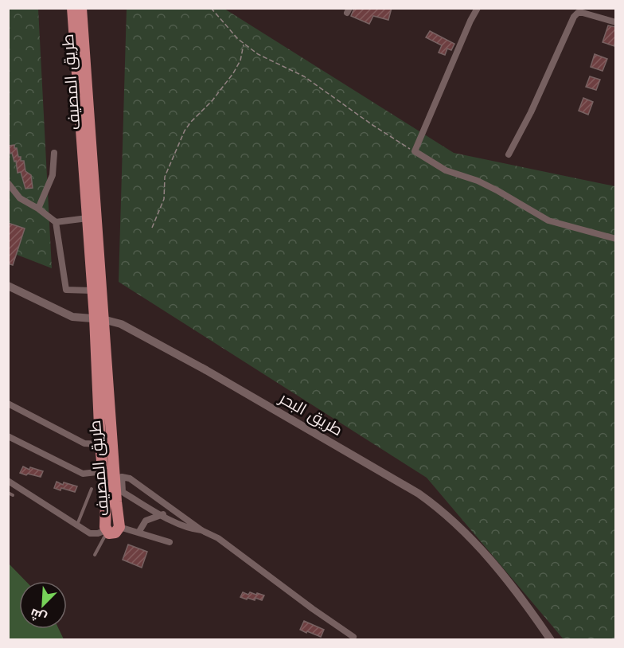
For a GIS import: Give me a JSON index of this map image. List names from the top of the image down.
{
  "streets": {
    "main road": ["طريق المصيف"],
    "street": ["طريق البحر"]
  },
  "crossings": [
    ["طريق المصيف", "طريق البحر"]
  ],
  "north": "bottom left"
}
